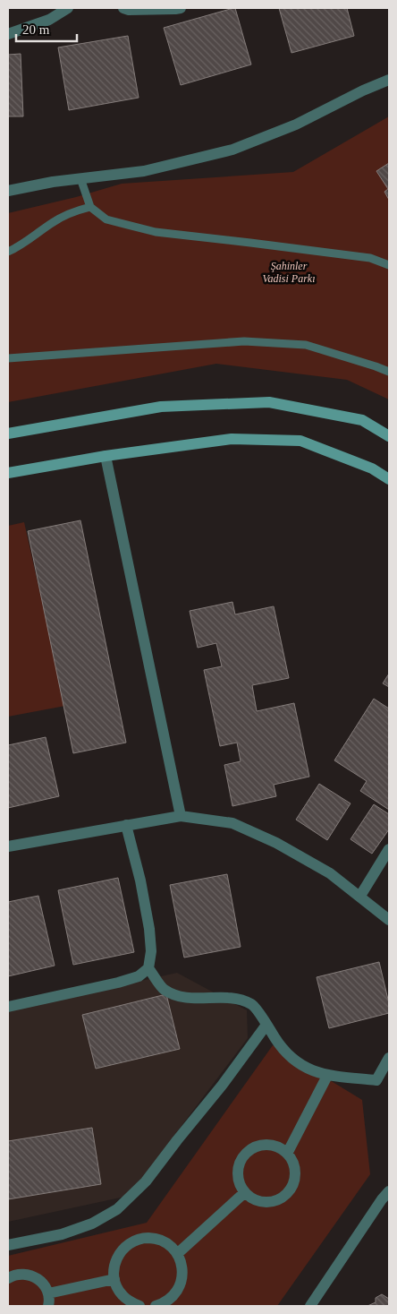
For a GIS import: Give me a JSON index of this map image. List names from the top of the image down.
{
  "parks": ["Şahinler Vadisi Parkı"],
  "scale_bar": "20 m"
}
